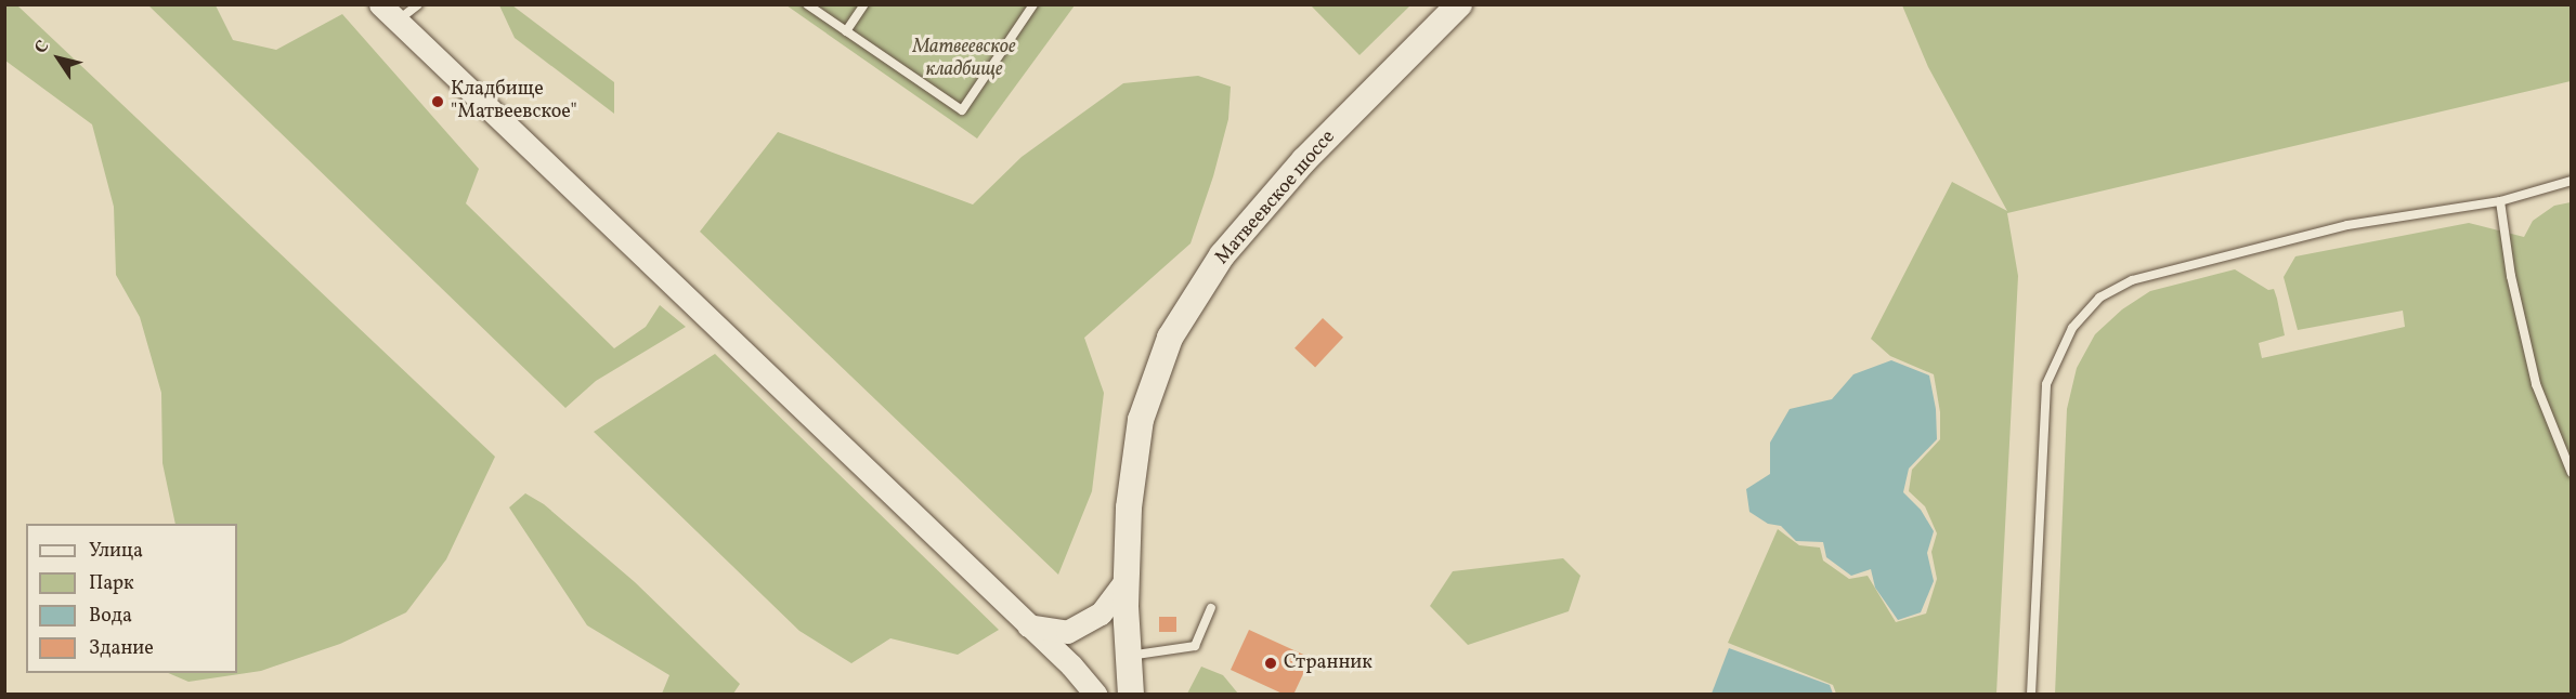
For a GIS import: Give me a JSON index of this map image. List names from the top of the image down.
{
  "streets": {
    "main road": ["Матвеевское шоссе"]
  },
  "parks": ["Матвеевское кладбище"],
  "places": ["Кладбище \"Матвеевское\"", "Странник"],
  "legend": [
    "Улица",
    "Парк",
    "Вода",
    "Здание"
  ],
  "north": "top left"
}
